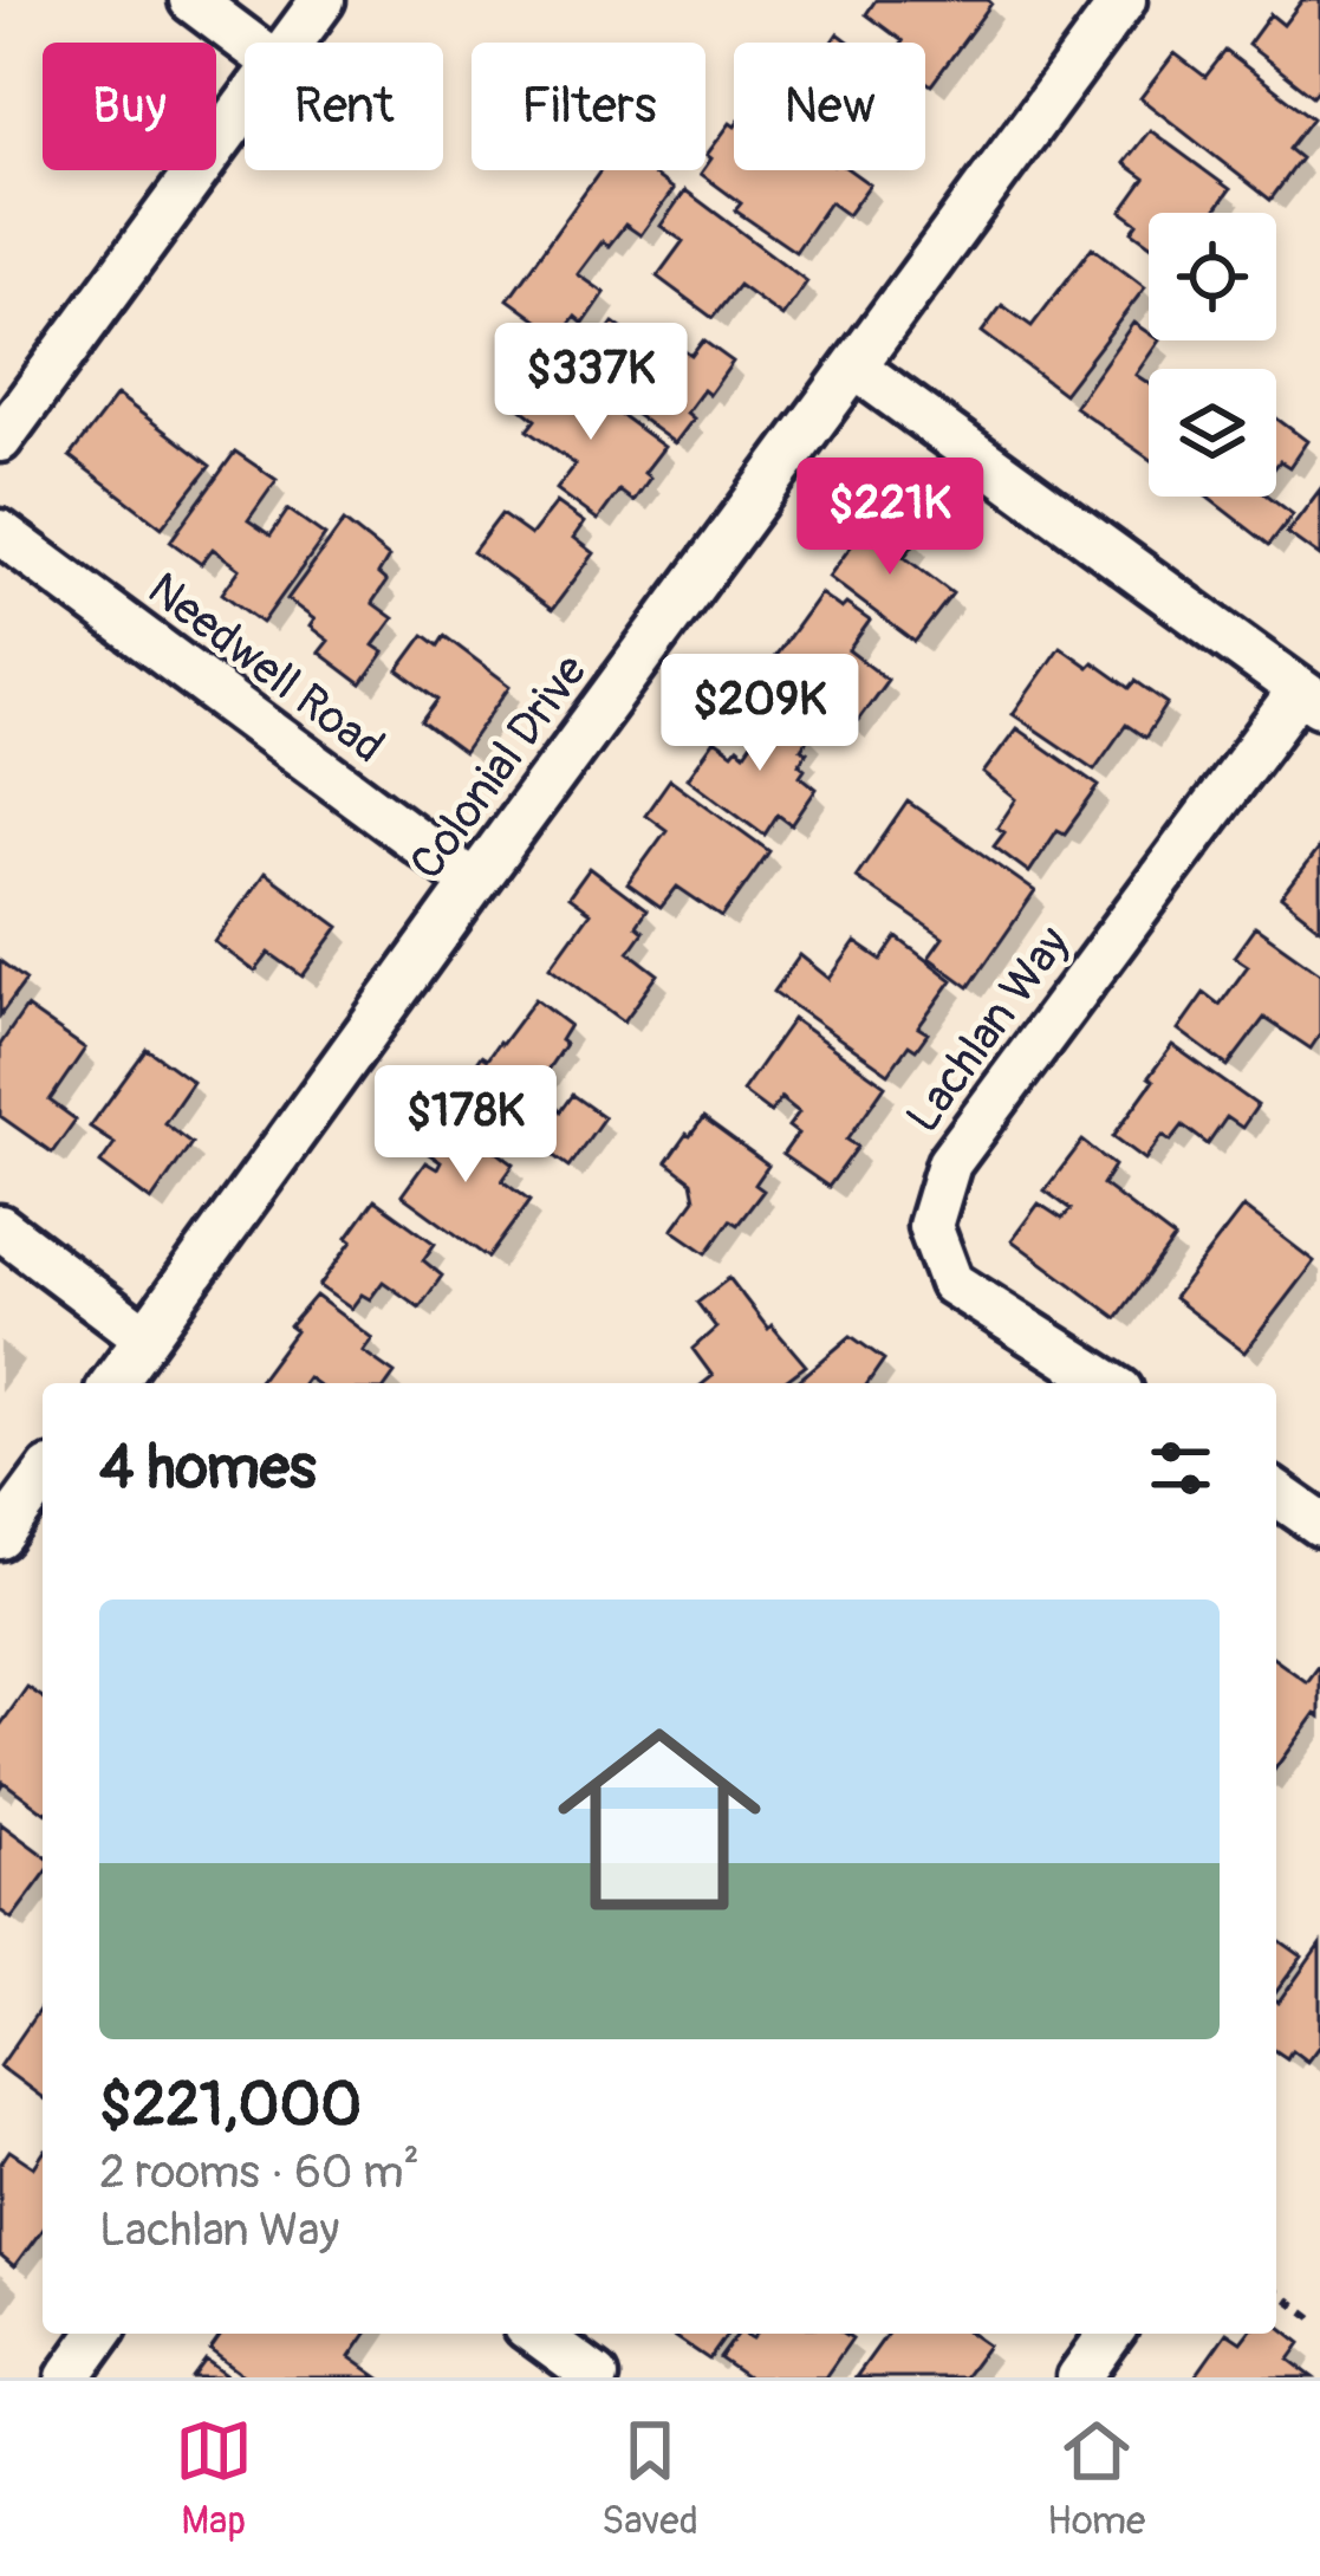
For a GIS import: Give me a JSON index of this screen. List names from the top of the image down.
{
  "streets": {
    "street": ["Needwell Road", "Colonial Drive", "Lachlan Way"]
  },
  "crossings": [
    ["Needwell Road", "Colonial Drive"],
    ["Colonial Drive", "Lachlan Way"]
  ],
  "page": {
    "chip": [
      "Buy",
      "Rent",
      "Filters",
      "New"
    ],
    "price": [
      "$337K",
      "$221K",
      "$209K",
      "$178K"
    ],
    "heading": "4 homes",
    "list": [
      {
        "name": "$221,000",
        "note": "2 rooms · 60 m² · Lachlan Way"
      }
    ],
    "tabs": ["Map", "Saved", "Home"]
  }
}
